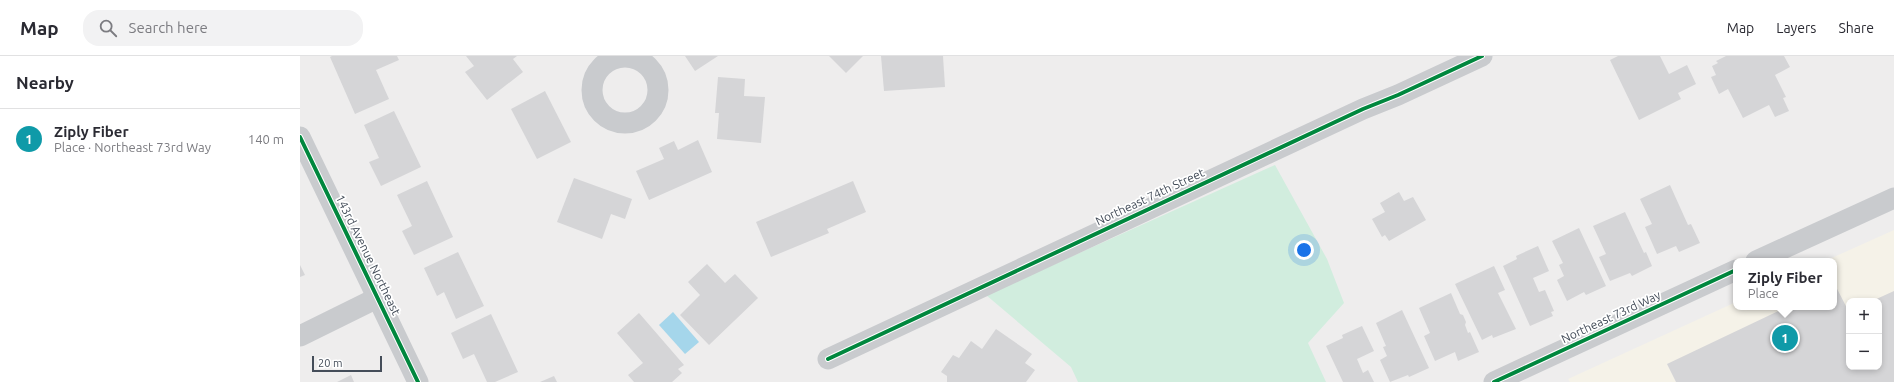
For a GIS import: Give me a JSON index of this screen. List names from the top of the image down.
{
  "streets": {
    "street": ["Northeast 74th Street", "143rd Avenue Northeast", "Northeast 73rd Way"]
  },
  "scale_bar": "20 m",
  "page": {
    "header": "Map",
    "search": "Search here",
    "nav": ["Map", "Layers", "Share"],
    "heading": "Nearby",
    "list": [
      {
        "mark": "1",
        "name": "Ziply Fiber",
        "note": "Place · Northeast 73rd Way",
        "value": "140 m"
      }
    ],
    "popup": ["Ziply Fiber", "Place"],
    "map_buttons": ["+", "−"],
    "pins": "1",
    "scale": "20 m"
  }
}
